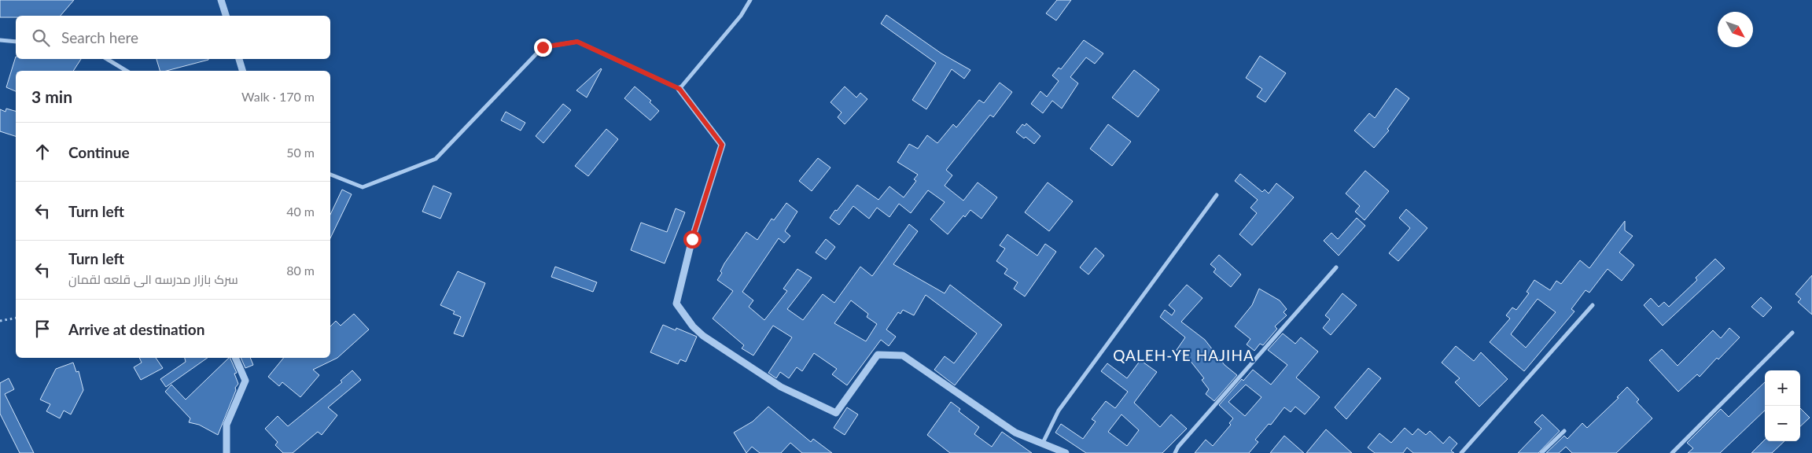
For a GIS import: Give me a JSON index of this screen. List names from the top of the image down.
{
  "districts": ["QALEH-YE HAJIHA"],
  "north": "bottom right",
  "page": {
    "search": "Search here",
    "heading": ["3 min", "Walk · 170 m"],
    "list": [
      ["Continue", "50 m"],
      ["Turn left", "40 m"],
      ["Turn left", "سرک بازار مدرسه الی قلعه لقمان", "80 m"],
      "Arrive at destination"
    ],
    "map_buttons": ["+", "−"]
  }
}
